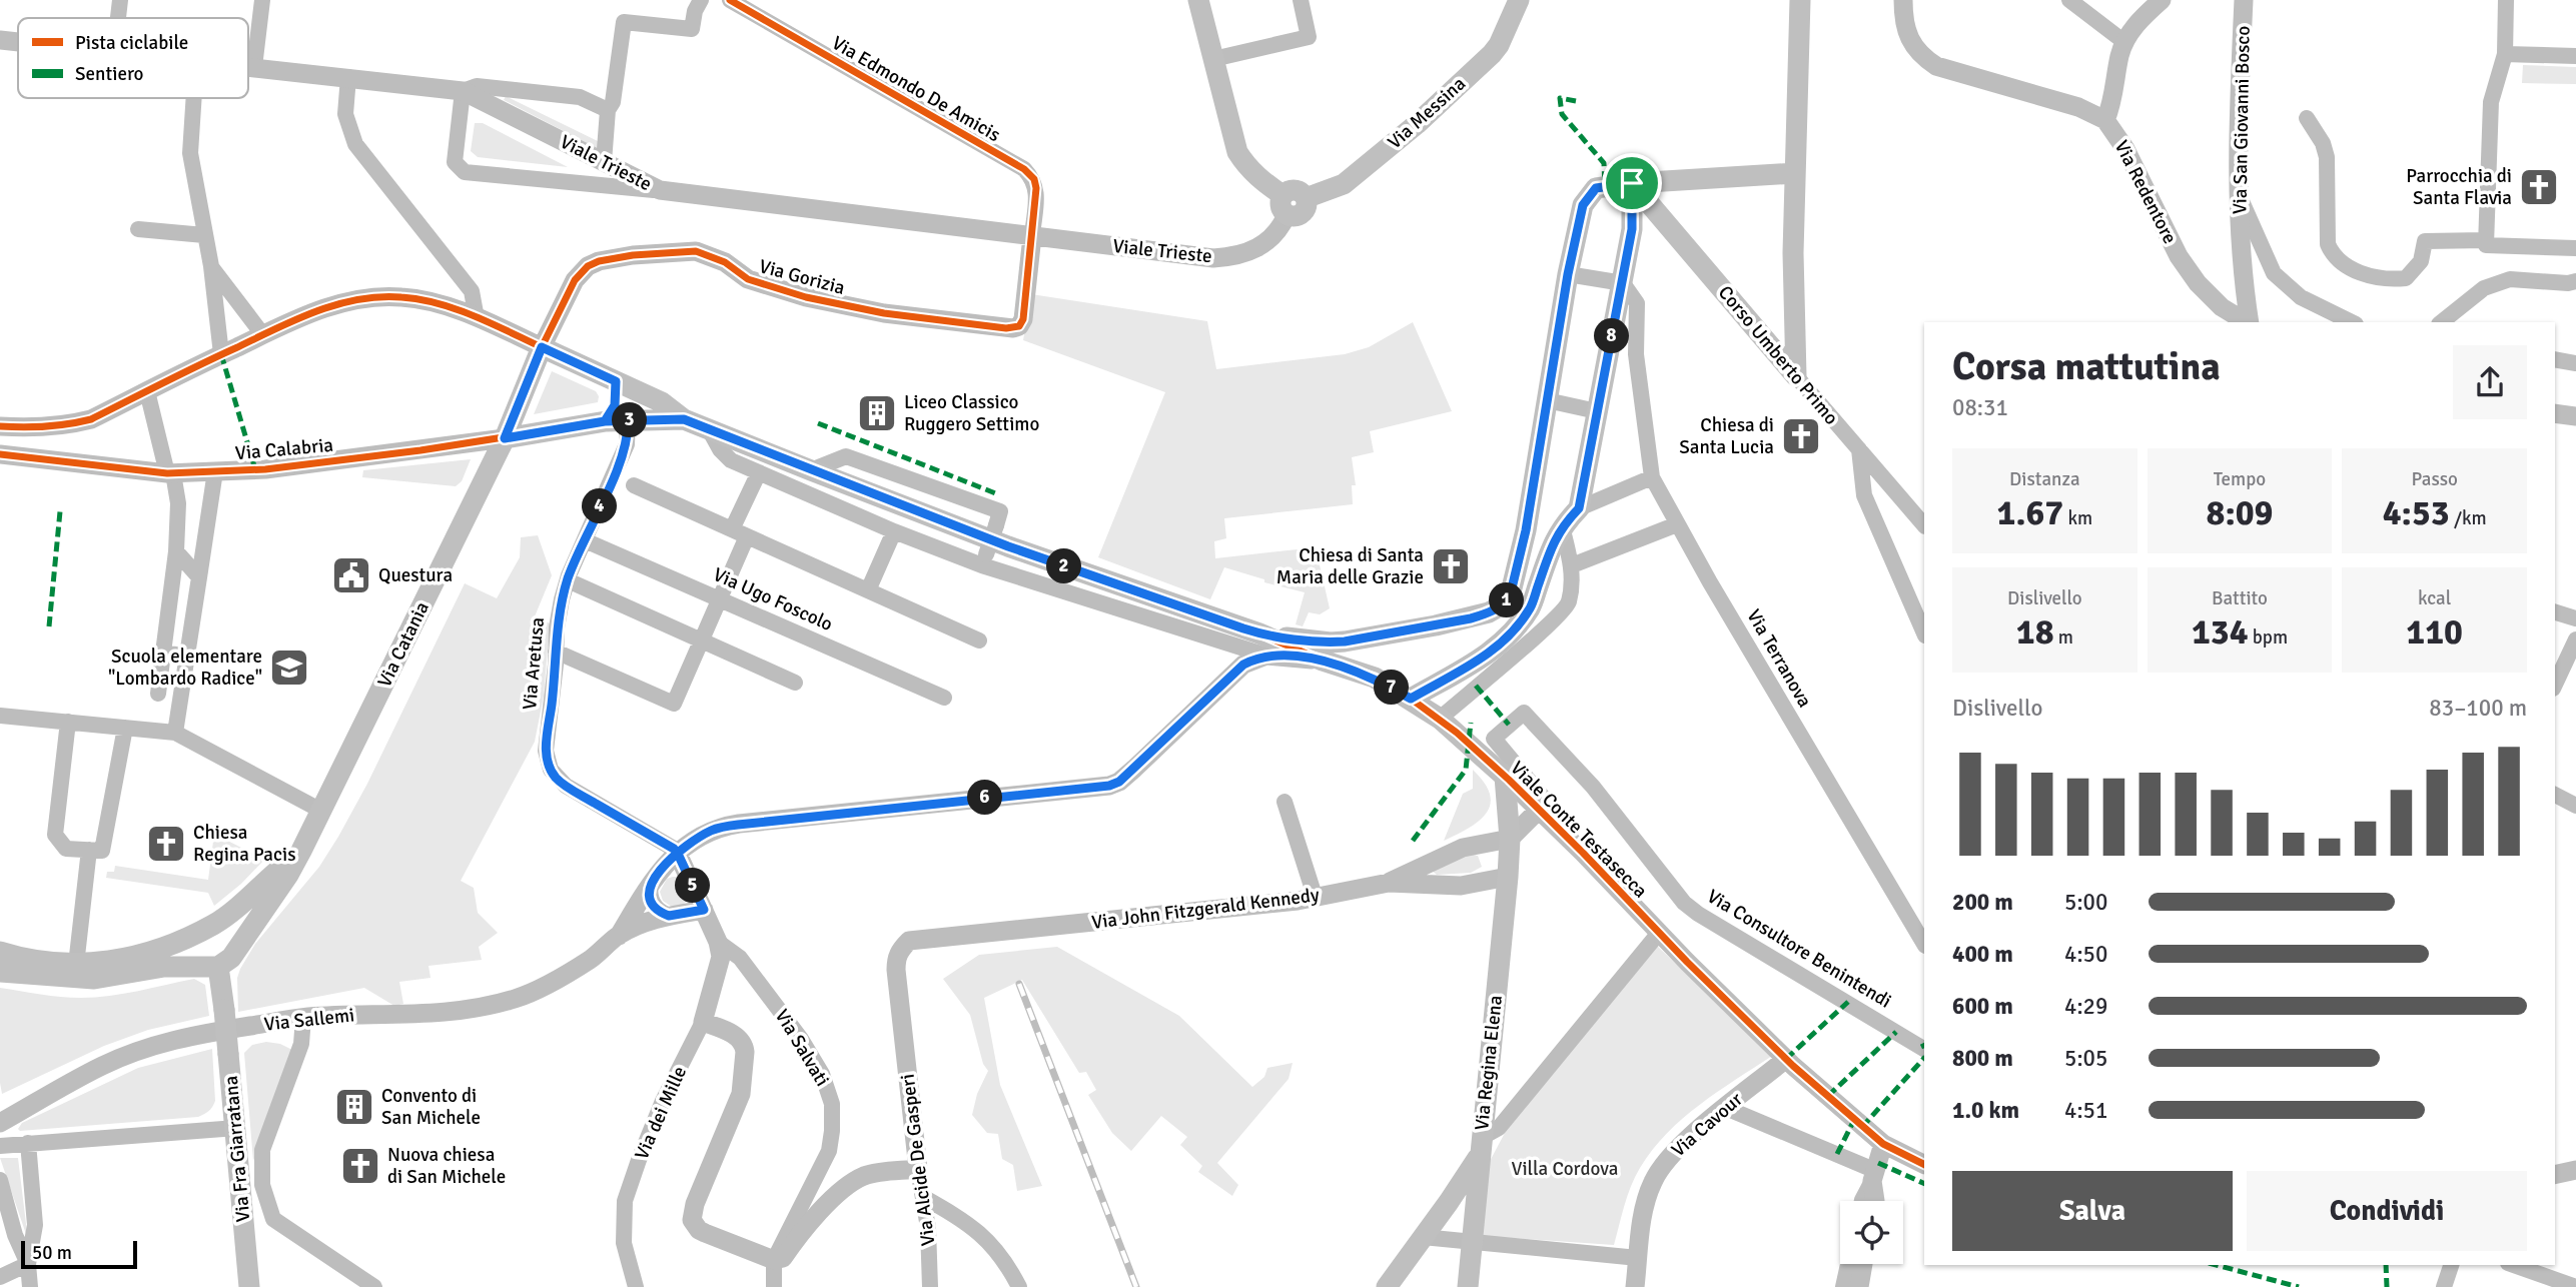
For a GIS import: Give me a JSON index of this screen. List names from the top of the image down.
{
  "streets": {
    "main road": [
      "Via Messina",
      "Corso Umberto Primo",
      "Via Catania",
      "Viale Conte Testasecca",
      "Via Regina Elena",
      "Via Fra Giarratana"
    ],
    "street": [
      "Via Edmondo De Amicis",
      "Via San Giovanni Bosco",
      "Viale Trieste",
      "Via Redentore",
      "Via Gorizia",
      "Via Calabria",
      "Via Ugo Foscolo",
      "Via Terranova",
      "Via Aretusa",
      "Via John Fitzgerald Kennedy",
      "Via Consultore Benintendi",
      "Via Sallemi",
      "Via Salvati",
      "Via dei Mille",
      "Via Cavour",
      "Via Alcide De Gasperi"
    ]
  },
  "crossings": [
    ["Via Edmondo De Amicis", "Viale Trieste"],
    ["Via Edmondo De Amicis", "Via Gorizia"],
    ["Via Messina", "Viale Trieste"],
    ["Viale Trieste", "Via Gorizia"],
    ["Via Gorizia", "Via Catania"],
    ["Via Calabria", "Via Catania"],
    ["Via Ugo Foscolo", "Via Aretusa"],
    ["Via Catania", "Via Fra Giarratana"],
    ["Via Aretusa", "Via Sallemi"],
    ["Via Aretusa", "Via Salvati"],
    ["Viale Conte Testasecca", "Via Consultore Benintendi"],
    ["Viale Conte Testasecca", "Via Regina Elena"],
    ["Viale Conte Testasecca", "Via Cavour"],
    ["Via John Fitzgerald Kennedy", "Via Regina Elena"],
    ["Via John Fitzgerald Kennedy", "Via Alcide De Gasperi"],
    ["Via Sallemi", "Via Salvati"],
    ["Via Salvati", "Via dei Mille"]
  ],
  "parks": ["Villa Cordova"],
  "places": {
    "church": [
      "Parrocchia di Santa Flavia",
      "Chiesa di Santa Lucia",
      "Chiesa di Santa Maria delle Grazie",
      "Chiesa Regina Pacis",
      "Nuova chiesa di San Michele"
    ],
    "building": ["Liceo Classico Ruggero Settimo", "Convento di San Michele"],
    "public building": ["Questura"],
    "school or university": ["Scuola elementare \"Lombardo Radice\""]
  },
  "legend": ["Pista ciclabile", "Sentiero"],
  "scale_bar": "50 m",
  "page": {
    "pins": [
      "8",
      "3",
      "4",
      "2",
      "1",
      "7",
      "6",
      "5"
    ],
    "heading": ["Corsa mattutina", "08:31"],
    "stats": [
      ["Distanza", "1.67 km"],
      ["Tempo", "8:09"],
      ["Passo", "4:53 /km"],
      ["Dislivello", "18 m"],
      ["Battito", "134 bpm"],
      ["kcal", "110"]
    ],
    "chart": ["Dislivello", "83–100 m"],
    "list": [
      {
        "name": "200 m",
        "note": "5:00"
      },
      {
        "name": "400 m",
        "note": "4:50"
      },
      {
        "name": "600 m",
        "note": "4:29"
      },
      {
        "name": "800 m",
        "note": "5:05"
      },
      {
        "name": "1.0 km",
        "note": "4:51"
      }
    ],
    "buttons": ["Salva", "Condividi"],
    "scale": "50 m"
  }
}
